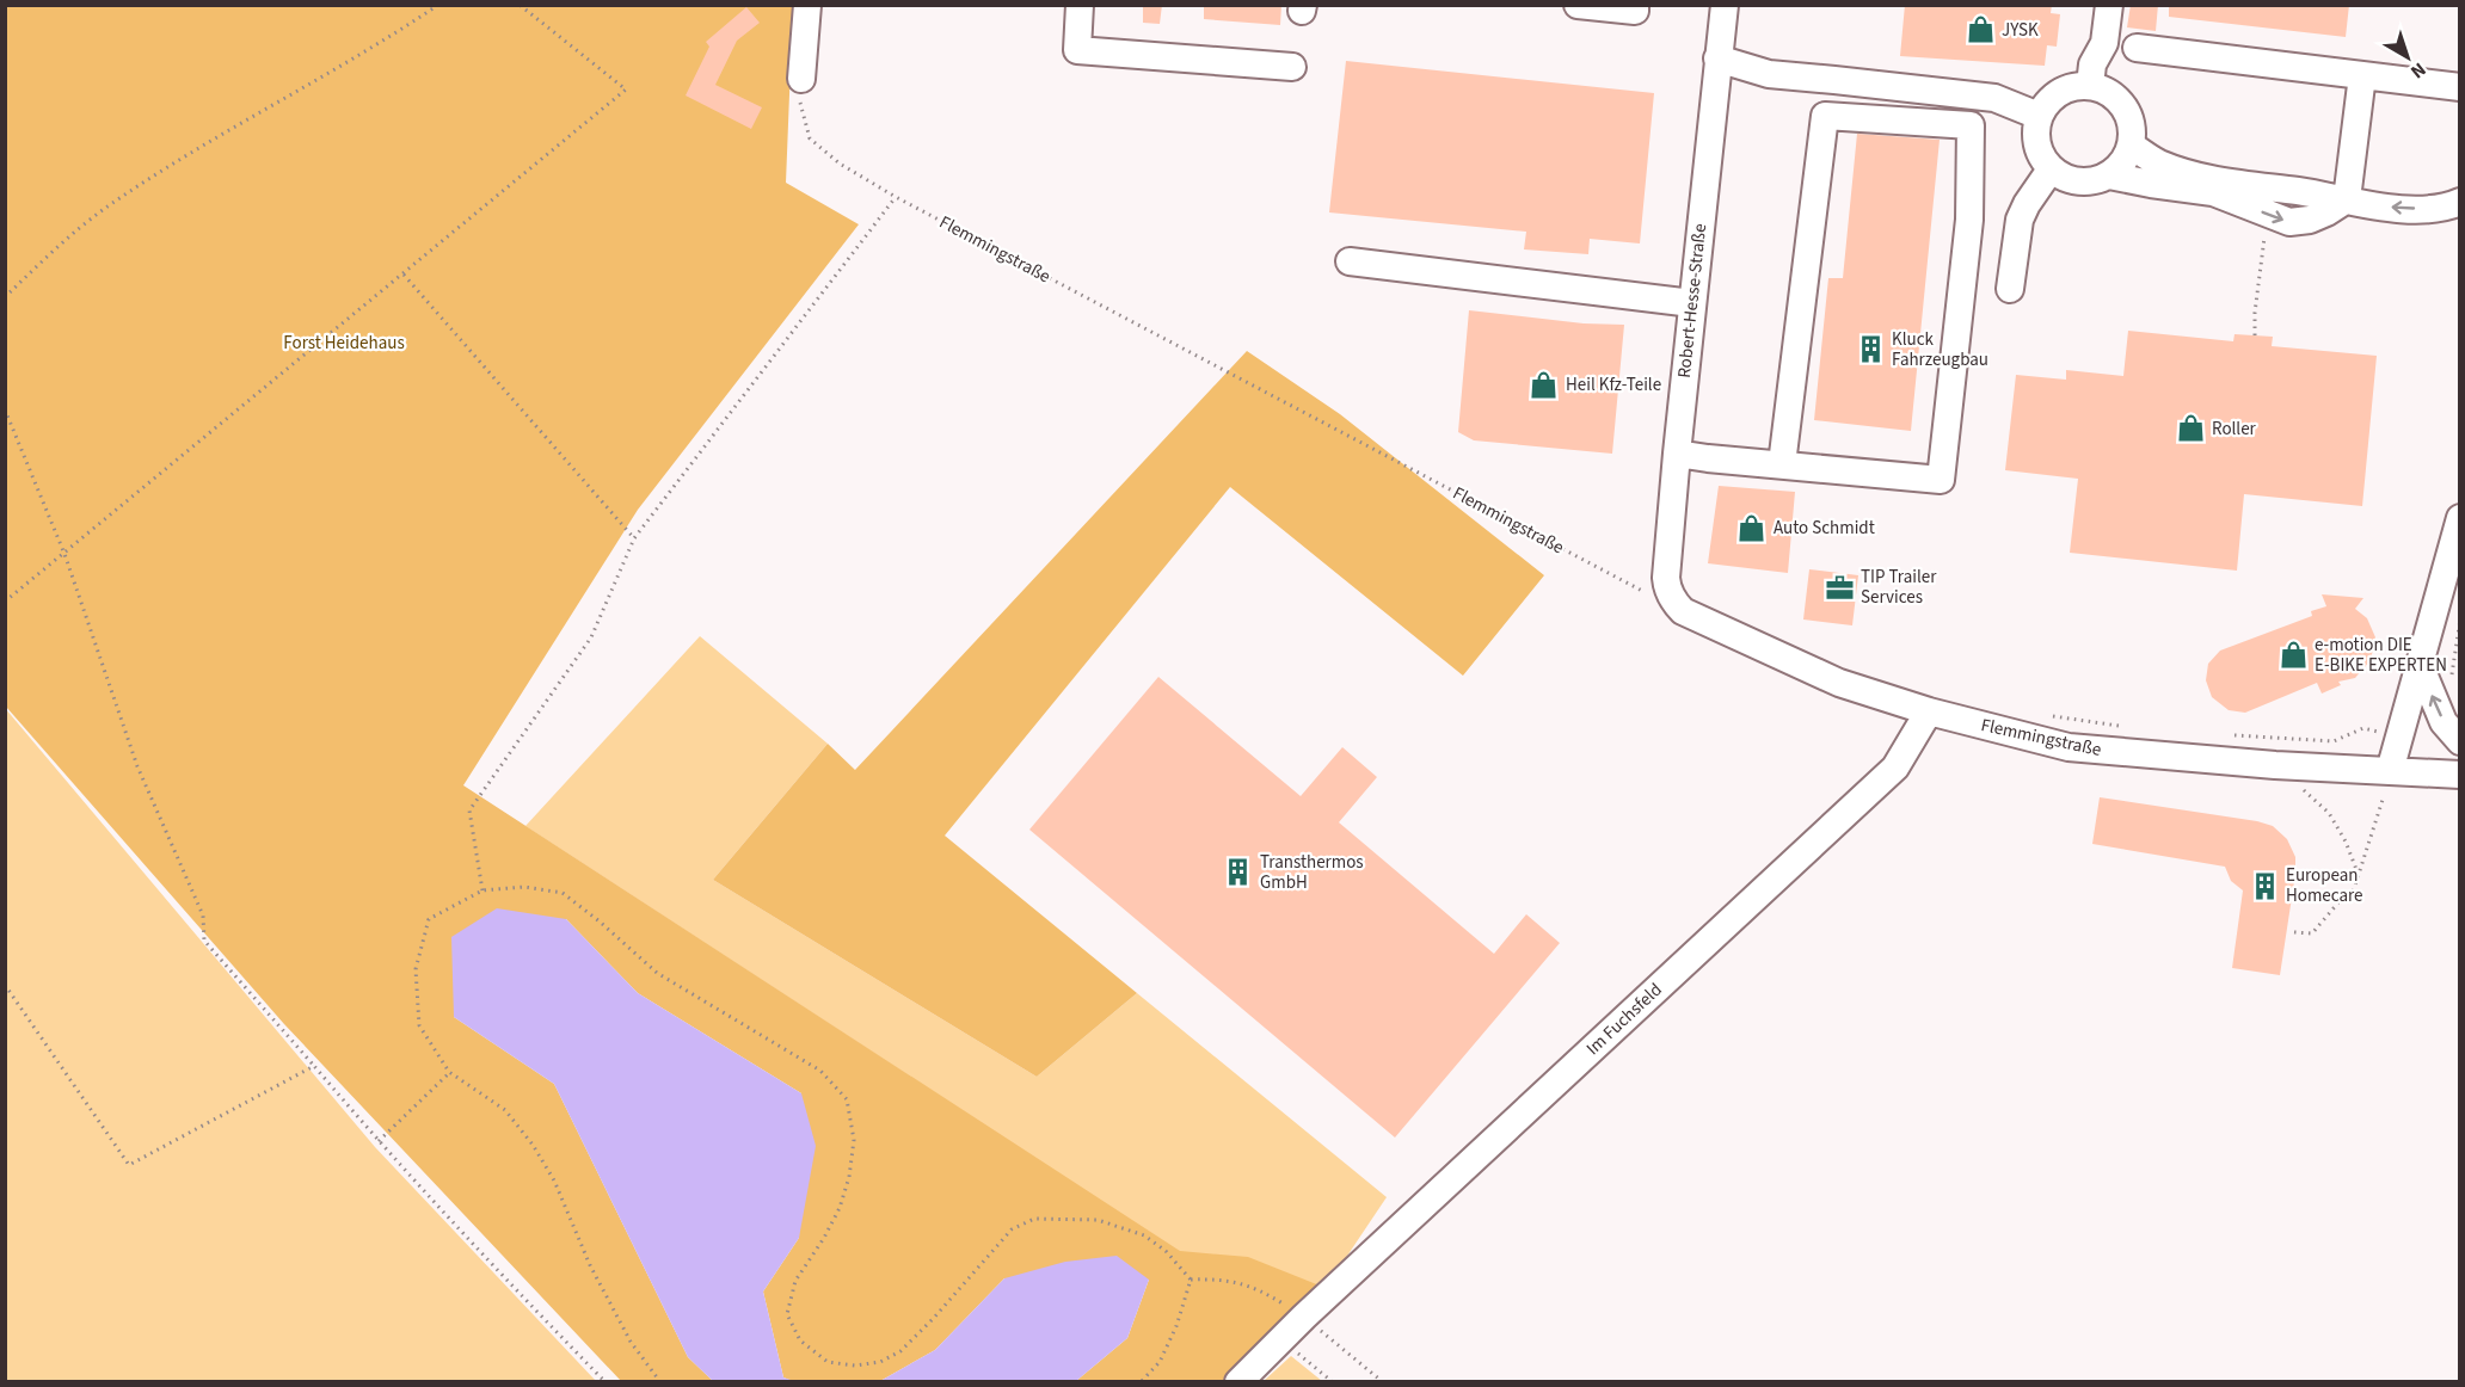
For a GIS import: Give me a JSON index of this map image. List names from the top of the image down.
{
  "streets": {
    "street": ["Flemmingstraße", "Robert-Hesse-Straße", "Im Fuchsfeld"]
  },
  "crossings": [
    ["Flemmingstraße", "Robert-Hesse-Straße"],
    ["Flemmingstraße", "Im Fuchsfeld"]
  ],
  "parks": ["Forst Heidehaus"],
  "places": {
    "shop": [
      "JYSK",
      "Heil Kfz-Teile",
      "Roller",
      "Auto Schmidt",
      "e-motion DIE E-BIKE EXPERTEN"
    ],
    "building": ["Kluck Fahrzeugbau", "Transthermos GmbH", "European Homecare"],
    "office": ["TIP Trailer Services"]
  },
  "north": "bottom right"
}
